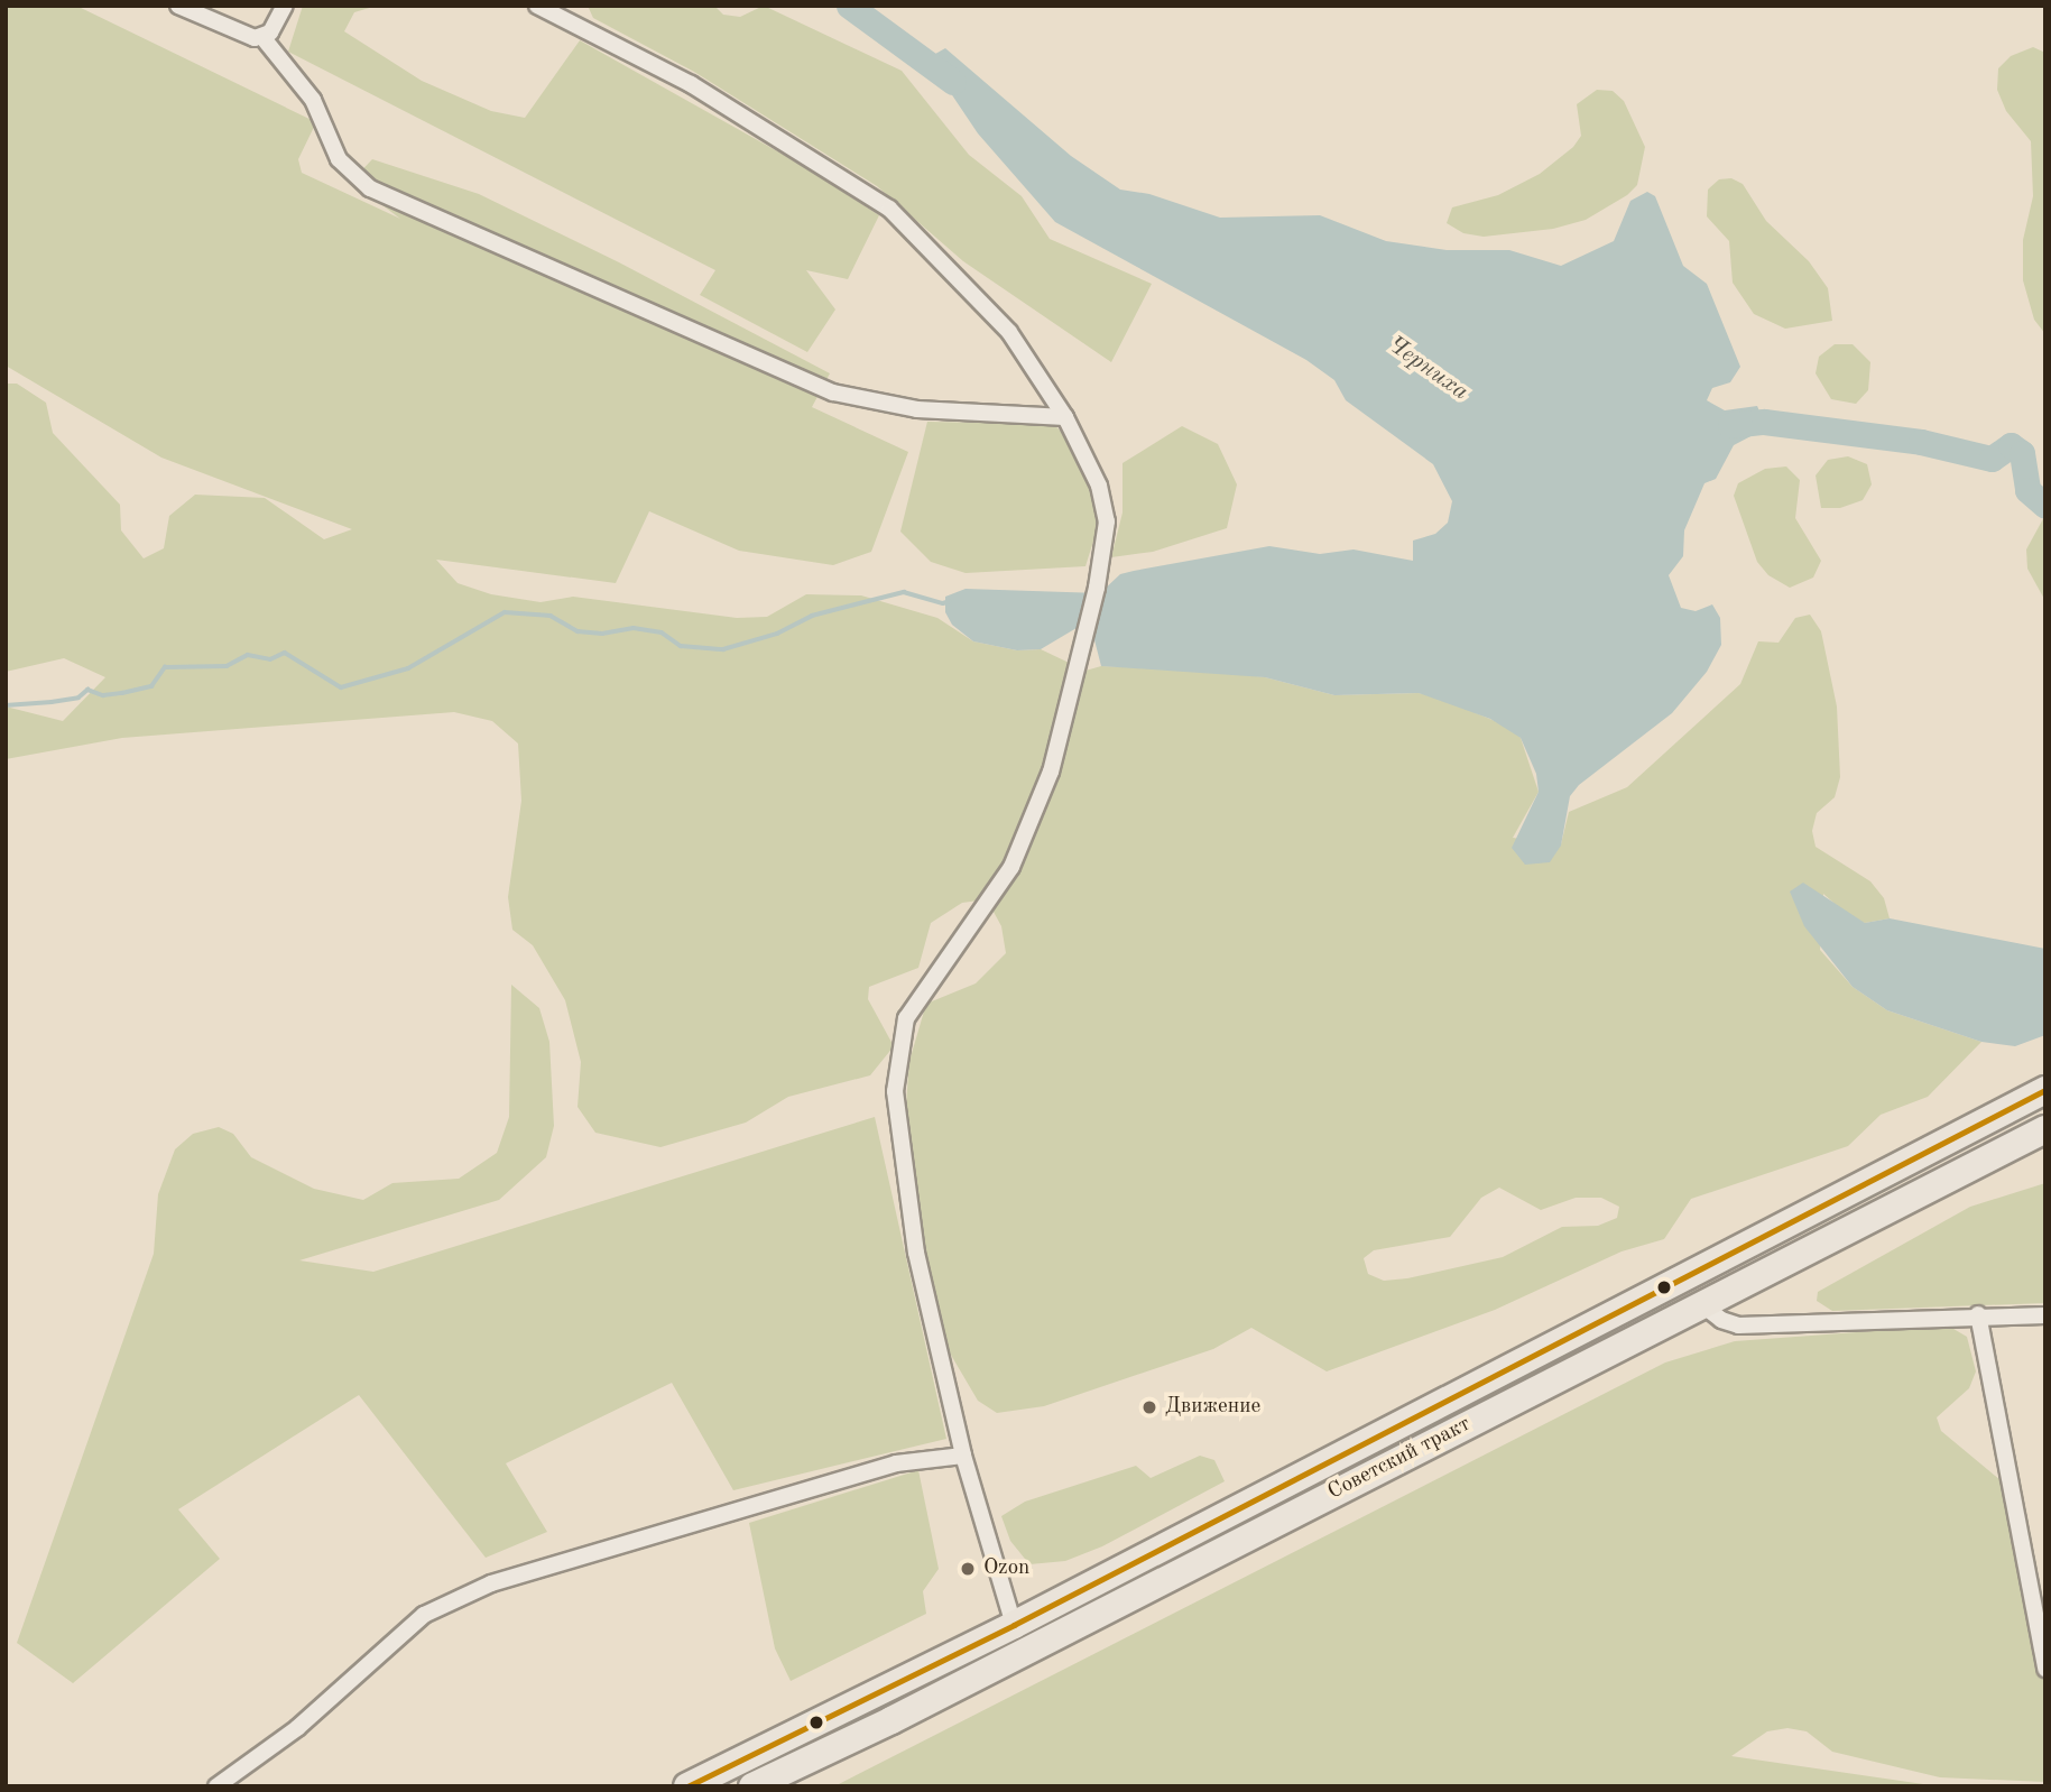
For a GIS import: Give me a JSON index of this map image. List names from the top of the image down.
{
  "streets": {
    "highway": ["Советский тракт"]
  },
  "water": ["Черниха"],
  "places": ["Движение", "Ozon"]
}
